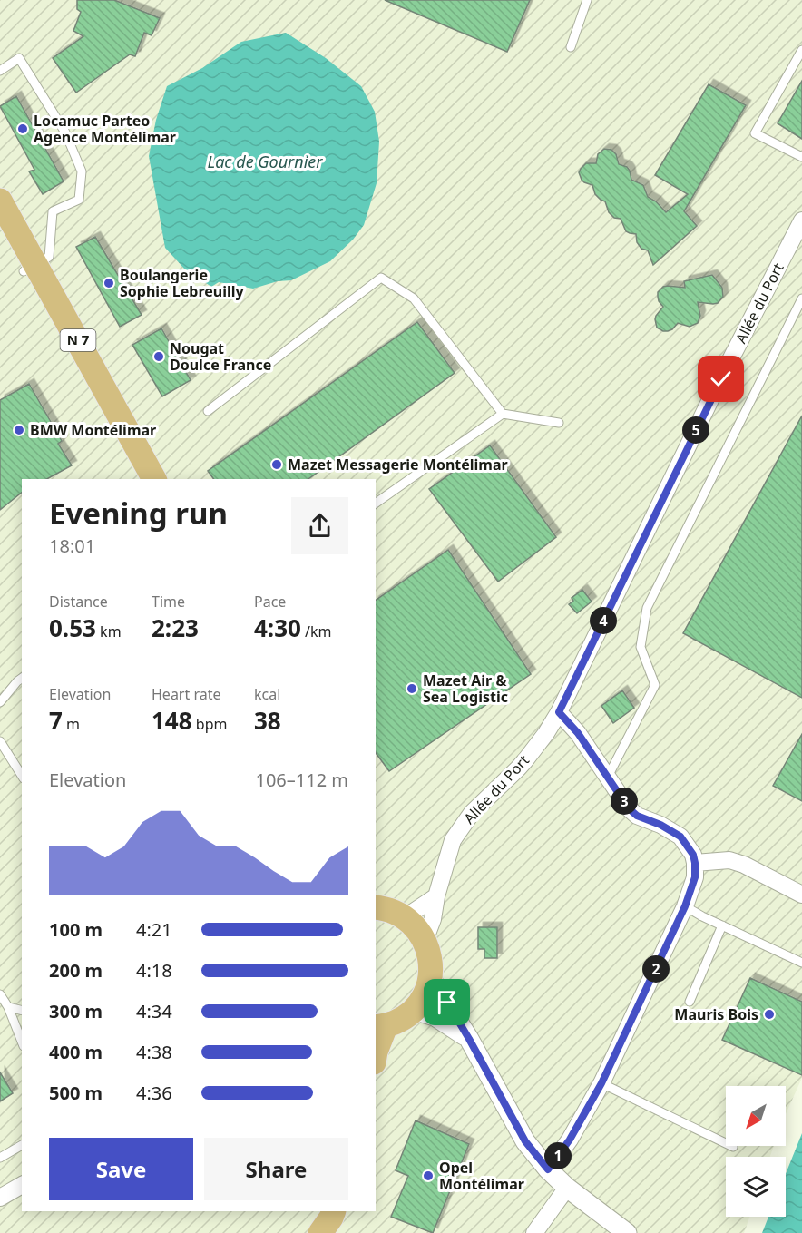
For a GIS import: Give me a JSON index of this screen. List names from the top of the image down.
{
  "streets": {
    "main road": ["N 7"],
    "street": ["Allée du Port"]
  },
  "water": ["Lac de Gournier"],
  "places": [
    "Locamuc Parteo Agence Montélimar",
    "Boulangerie Sophie Lebreuilly",
    "Nougat Doulce France",
    "BMW Montélimar",
    "Mazet Messagerie Montélimar",
    "Mazet Air & Sea Logistic",
    "Mauris Bois",
    "Opel Montélimar"
  ],
  "north": "bottom left",
  "page": {
    "pins": [
      "5",
      "4",
      "3",
      "2",
      "1"
    ],
    "heading": ["Evening run", "18:01"],
    "stats": [
      ["Distance", "0.53 km"],
      ["Time", "2:23"],
      ["Pace", "4:30 /km"],
      ["Elevation", "7 m"],
      ["Heart rate", "148 bpm"],
      ["kcal", "38"]
    ],
    "chart": ["Elevation", "106–112 m"],
    "list": [
      {
        "name": "100 m",
        "note": "4:21"
      },
      {
        "name": "200 m",
        "note": "4:18"
      },
      {
        "name": "300 m",
        "note": "4:34"
      },
      {
        "name": "400 m",
        "note": "4:38"
      },
      {
        "name": "500 m",
        "note": "4:36"
      }
    ],
    "buttons": ["Save", "Share"]
  }
}
